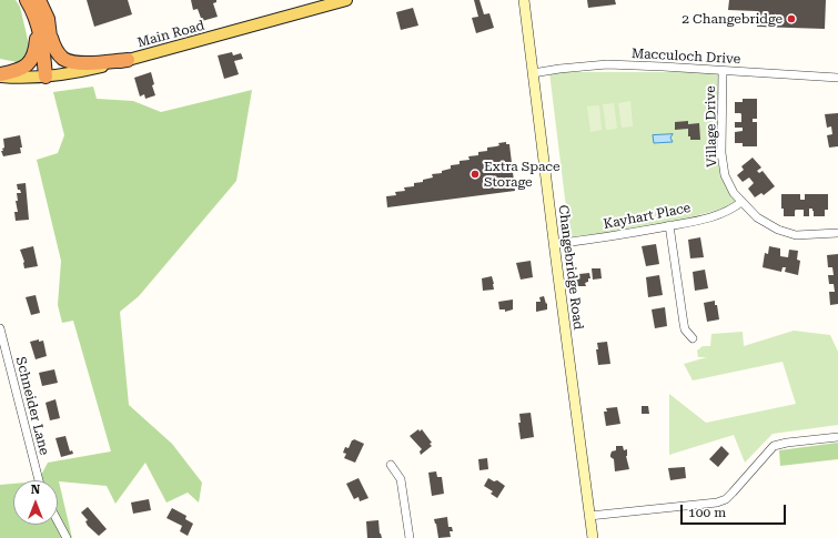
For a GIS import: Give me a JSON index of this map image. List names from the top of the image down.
{
  "streets": {
    "main road": ["Main Road", "Changebridge Road"],
    "street": [
      "Macculoch Drive",
      "Village Drive",
      "Kayhart Place",
      "Schneider Lane"
    ]
  },
  "crossings": [
    ["Macculoch Drive", "Village Drive"],
    ["Macculoch Drive", "Changebridge Road"],
    ["Village Drive", "Kayhart Place"],
    ["Kayhart Place", "Changebridge Road"]
  ],
  "places": ["2 Changebridge", "Extra Space Storage"],
  "scale_bar": "100 m",
  "north": "top"
}
